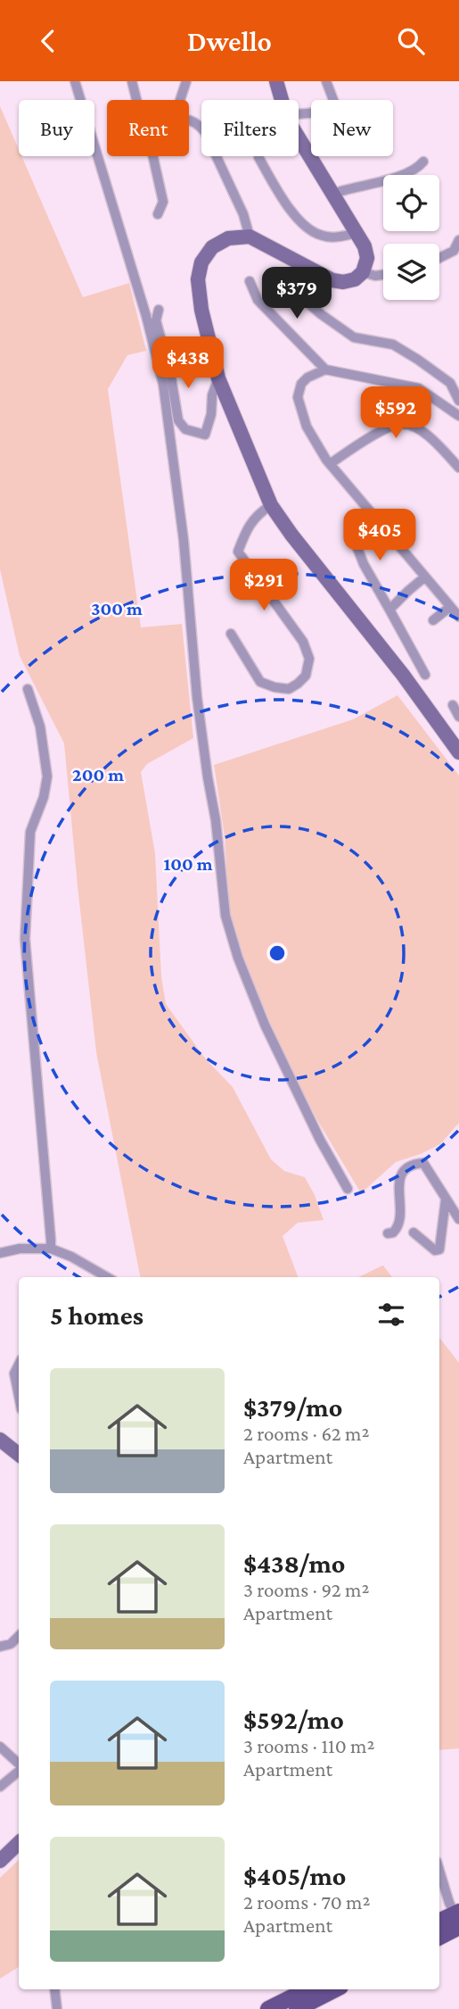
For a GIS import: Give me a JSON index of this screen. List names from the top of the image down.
{
  "page": {
    "header": "Dwello",
    "chip": [
      "Buy",
      "Rent",
      "Filters",
      "New"
    ],
    "price": [
      "$379",
      "$438",
      "$592",
      "$405",
      "$291"
    ],
    "heading": "5 homes",
    "list": [
      {
        "name": "$379/mo",
        "note": "2 rooms · 62 m² · Apartment"
      },
      {
        "name": "$438/mo",
        "note": "3 rooms · 92 m² · Apartment"
      },
      {
        "name": "$592/mo",
        "note": "3 rooms · 110 m² · Apartment"
      },
      {
        "name": "$405/mo",
        "note": "2 rooms · 70 m² · Apartment"
      }
    ]
  },
  "rings": ["300 m", "200 m", "100 m"]
}
